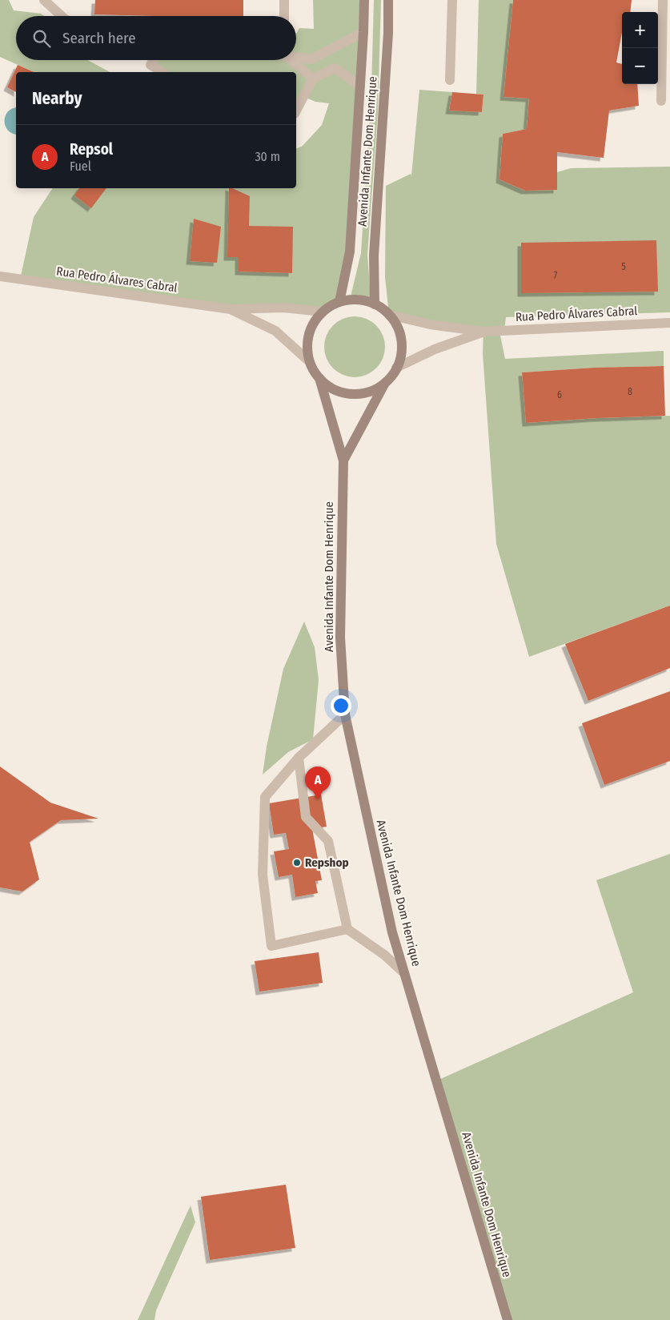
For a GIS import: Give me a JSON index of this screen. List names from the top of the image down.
{
  "streets": {
    "main road": ["Avenida Infante Dom Henrique"],
    "street": ["Rua Pedro Álvares Cabral"]
  },
  "places": ["Repshop"],
  "house_numbers": [
    "5",
    "7",
    "8",
    "6"
  ],
  "page": {
    "map_buttons": ["+", "−"],
    "search": "Search here",
    "heading": "Nearby",
    "list": [
      {
        "mark": "A",
        "name": "Repsol",
        "note": "Fuel",
        "value": "30 m"
      }
    ],
    "pins": "A"
  }
}
